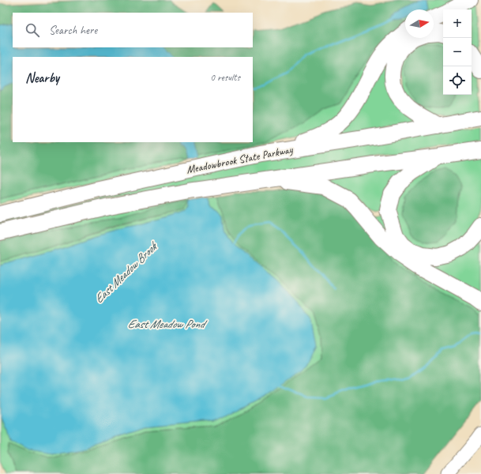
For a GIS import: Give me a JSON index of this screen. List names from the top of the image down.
{
  "streets": {
    "highway": ["Meadowbrook State Parkway"]
  },
  "water": ["East Meadow Brook", "East Meadow Pond"],
  "north": "right",
  "page": {
    "map_buttons": ["+", "−"],
    "search": "Search here",
    "heading": ["Nearby", "0 results"]
  }
}
